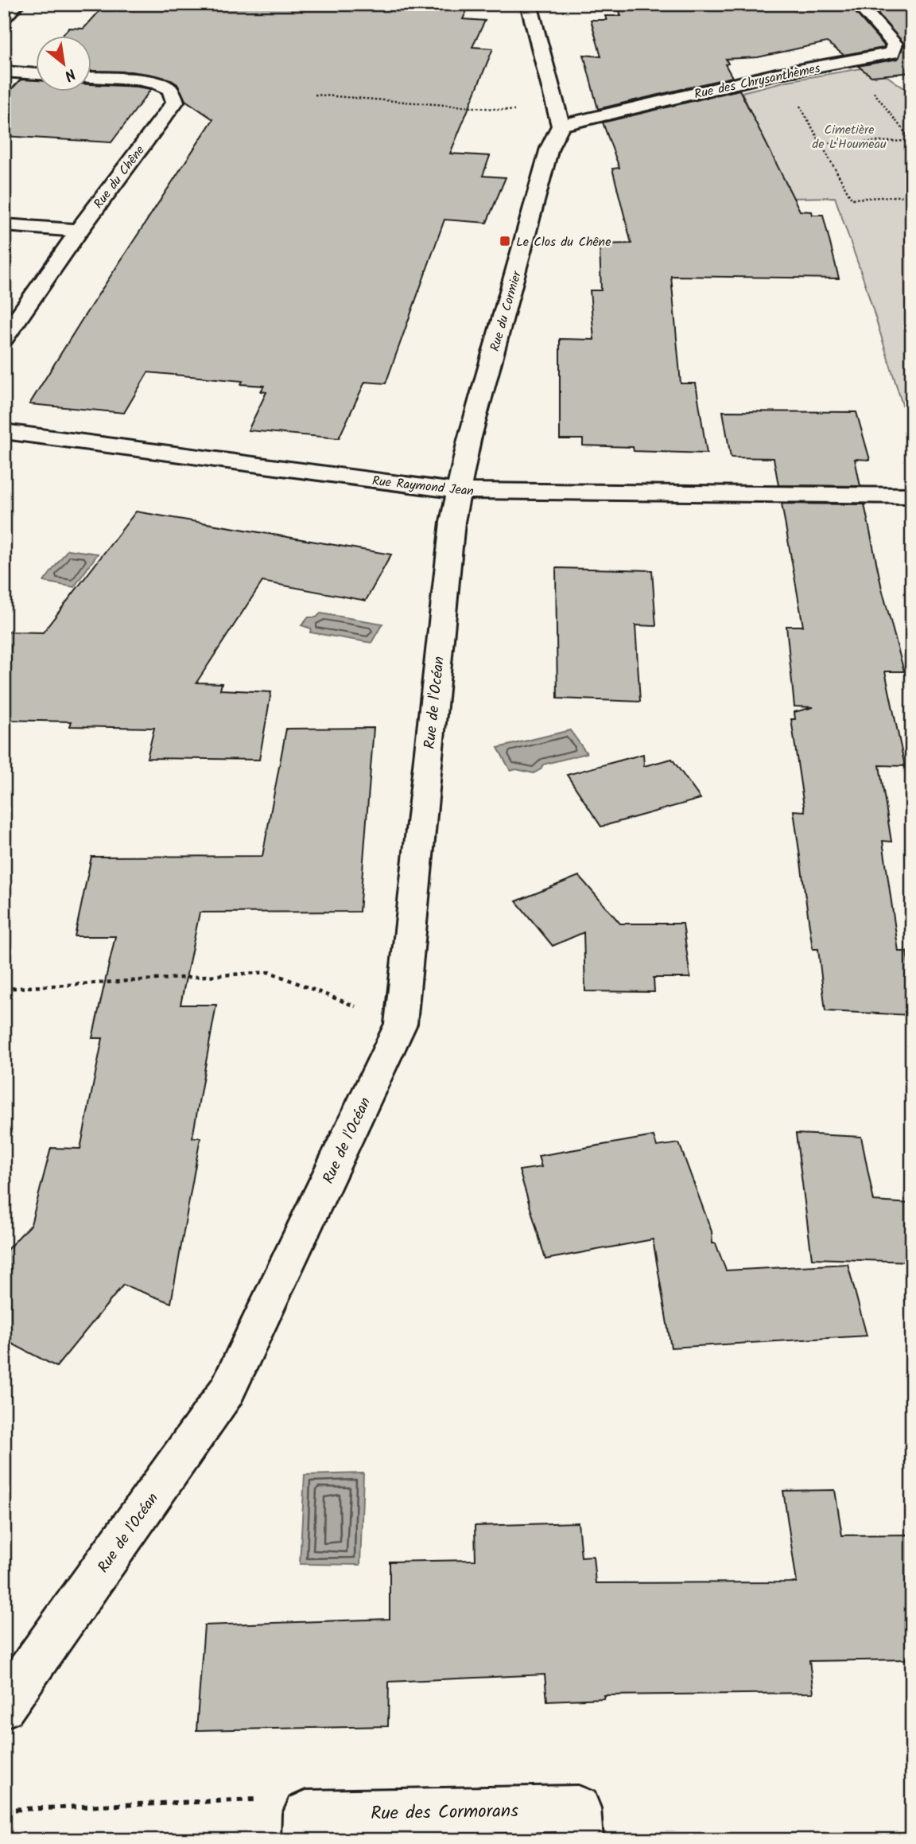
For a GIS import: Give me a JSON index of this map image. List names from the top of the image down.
{
  "streets": {
    "street": [
      "Rue des Chrysanthèmes",
      "Rue du Chêne",
      "Rue du Cormier",
      "Rue Raymond Jean",
      "Rue de l'Océan",
      "Rue des Cormorans"
    ]
  },
  "crossings": [
    ["Rue des Chrysanthèmes", "Rue du Cormier"],
    ["Rue du Cormier", "Rue Raymond Jean"],
    ["Rue du Cormier", "Rue de l'Océan"],
    ["Rue Raymond Jean", "Rue de l'Océan"]
  ],
  "parks": ["Cimetière de L'Houmeau"],
  "places": {
    "transit": ["Le Clos du Chêne"]
  },
  "north": "bottom right"
}
